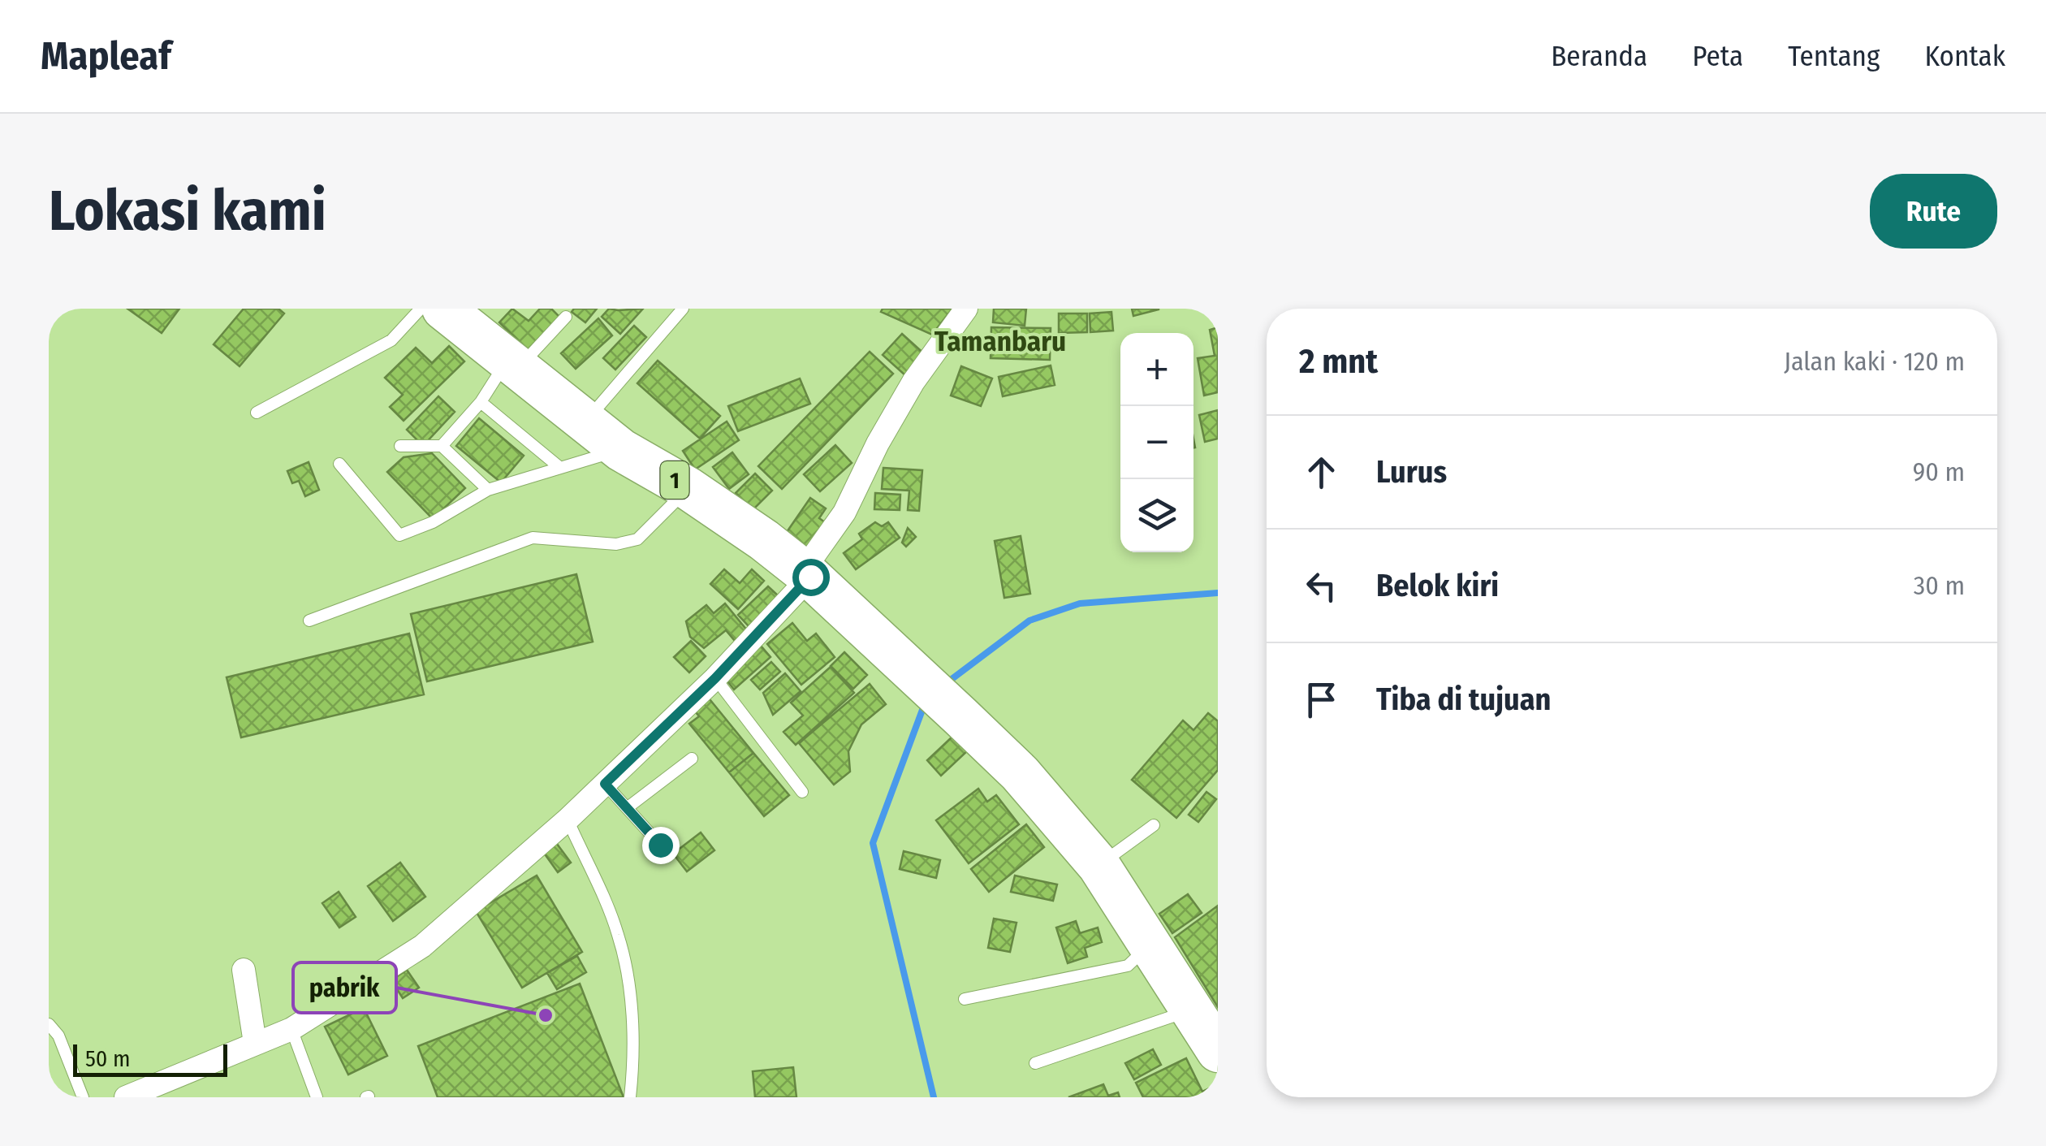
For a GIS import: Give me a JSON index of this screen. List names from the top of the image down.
{
  "streets": {
    "highway": ["1"]
  },
  "districts": ["Tamanbaru"],
  "places": ["pabrik"],
  "scale_bar": "50 m",
  "page": {
    "header": "Mapleaf",
    "nav": [
      "Beranda",
      "Peta",
      "Tentang",
      "Kontak"
    ],
    "buttons": "Rute",
    "title": "Lokasi kami",
    "heading": ["2 mnt", "Jalan kaki · 120 m"],
    "map_buttons": ["+", "−"],
    "list": [
      ["Lurus", "90 m"],
      ["Belok kiri", "30 m"],
      "Tiba di tujuan"
    ],
    "scale": "50 m"
  }
}
